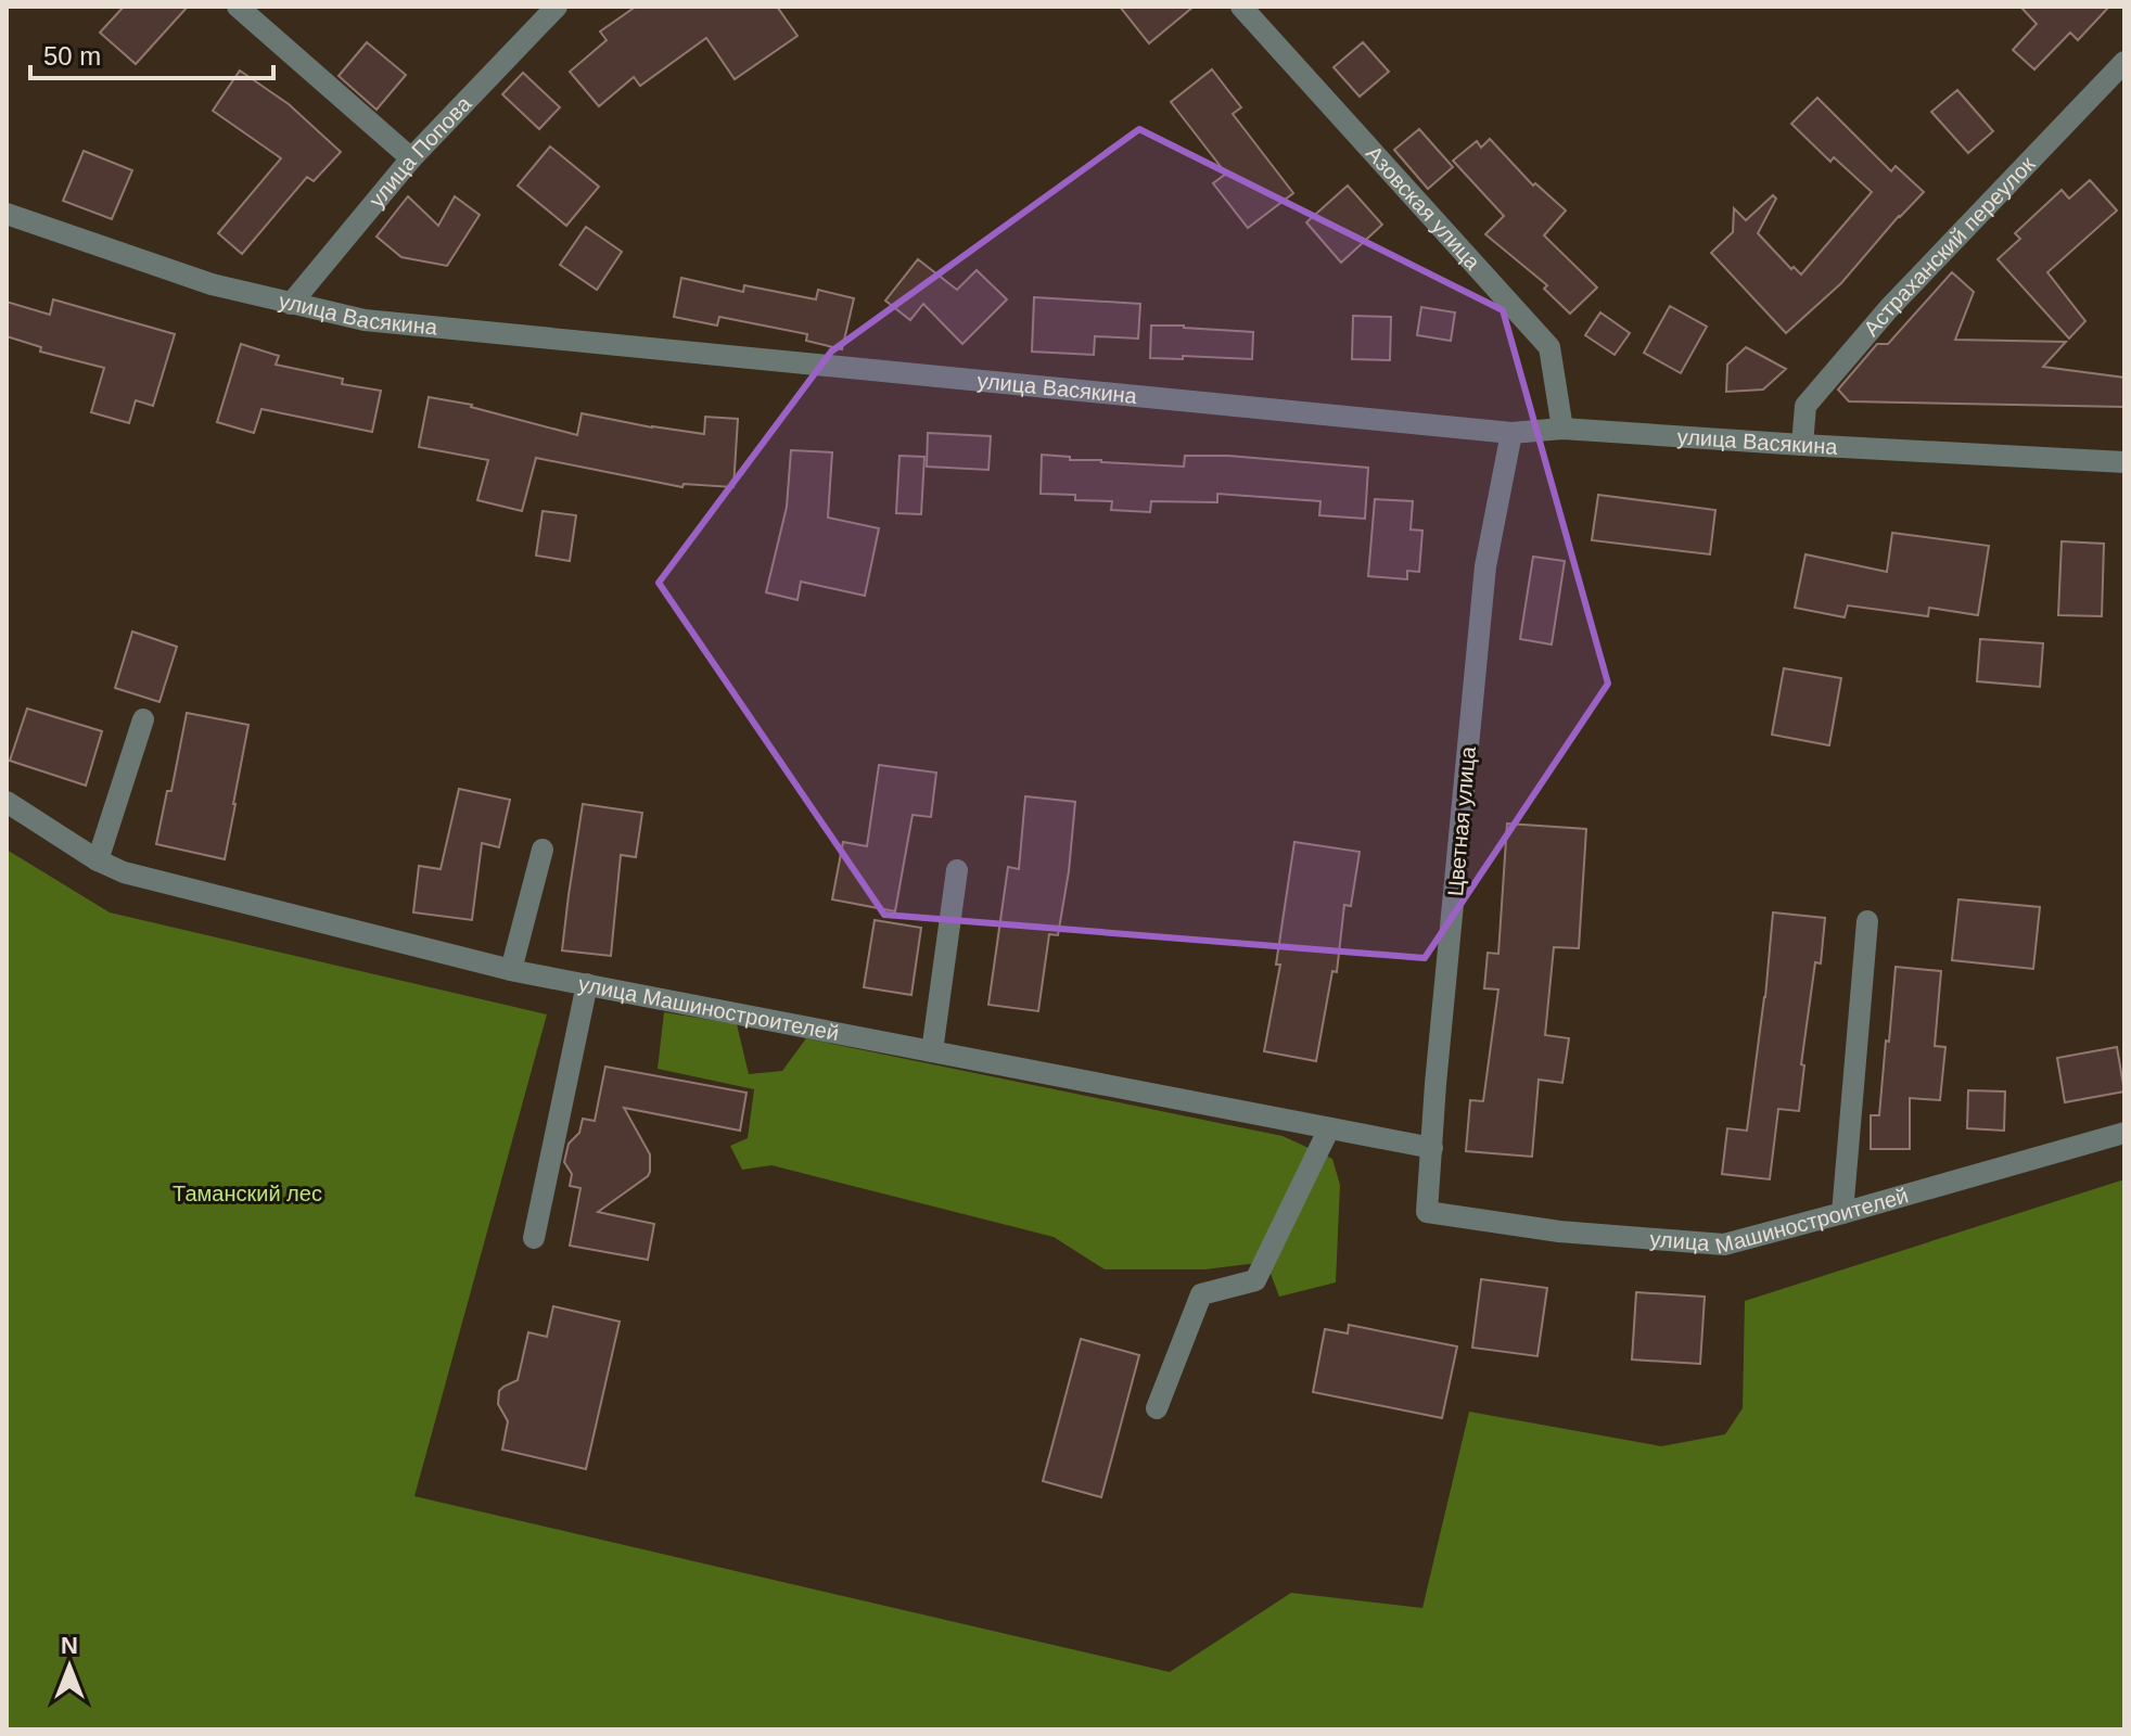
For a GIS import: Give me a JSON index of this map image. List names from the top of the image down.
{
  "streets": {
    "street": [
      "улица Попова",
      "Азовская улица",
      "Астраханский переулок",
      "улица Васякина",
      "Цветная улица",
      "улица Машиностроителей"
    ]
  },
  "crossings": [
    ["улица Попова", "улица Васякина"],
    ["Азовская улица", "улица Васякина"],
    ["Астраханский переулок", "улица Васякина"],
    ["улица Васякина", "Цветная улица"],
    ["Цветная улица", "улица Машиностроителей"]
  ],
  "parks": ["Таманский лес"],
  "scale_bar": "50 m",
  "north": "top"
}
